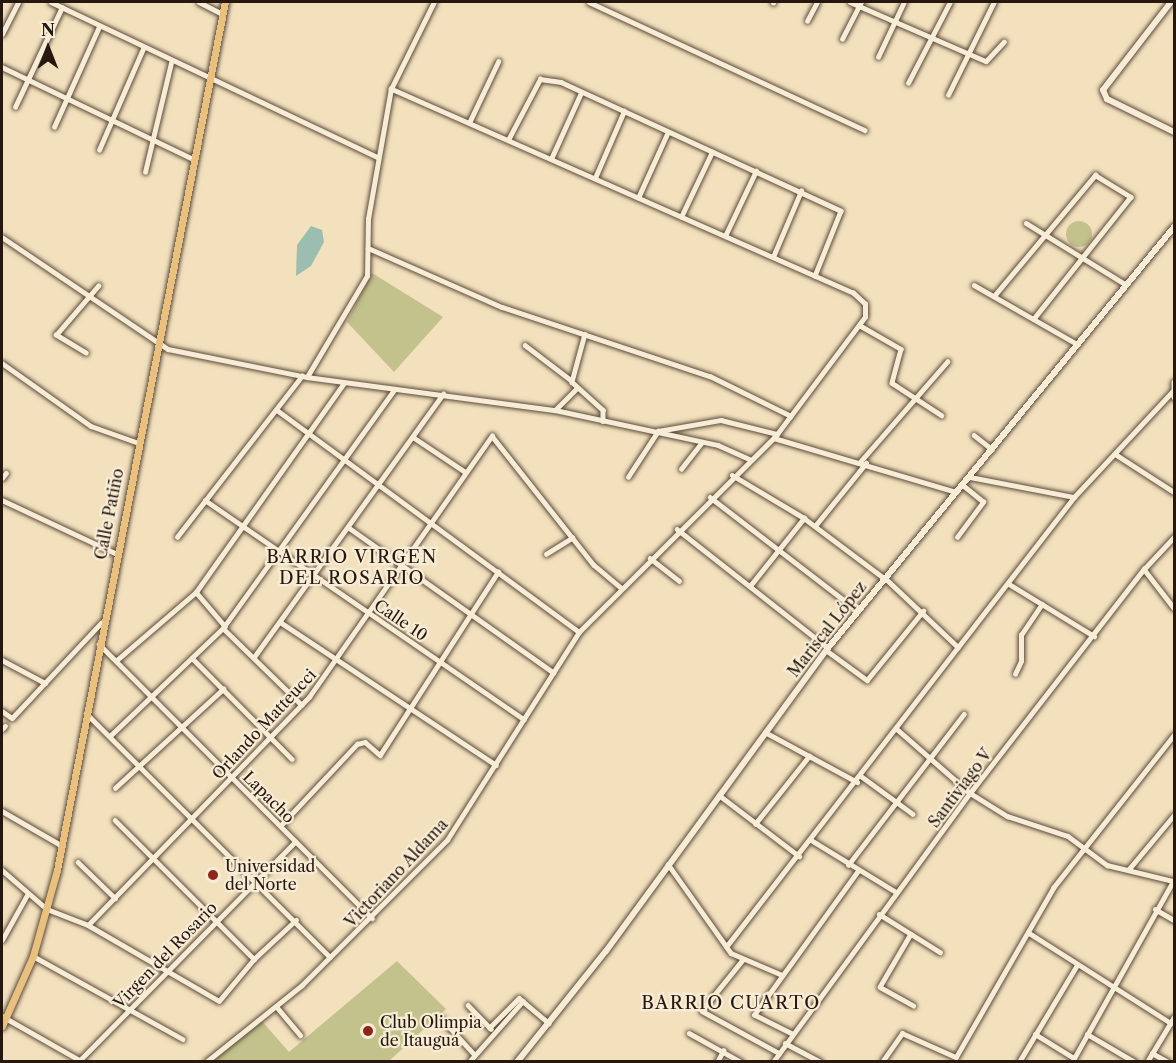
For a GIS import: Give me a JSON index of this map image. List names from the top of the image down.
{
  "streets": {
    "main road": ["Calle Patiño"],
    "street": [
      "Calle 10",
      "Mariscal López",
      "Orlando Matteucci",
      "Santiviago V",
      "Lapacho",
      "Victoriano Aldama",
      "Virgen del Rosario"
    ]
  },
  "crossings": [
    ["Calle Patiño", "Lapacho"],
    ["Calle 10", "Orlando Matteucci"],
    ["Calle 10", "Victoriano Aldama"],
    ["Orlando Matteucci", "Lapacho"],
    ["Lapacho", "Victoriano Aldama"],
    ["Lapacho", "Virgen del Rosario"]
  ],
  "districts": ["BARRIO VIRGEN DEL ROSARIO", "BARRIO CUARTO"],
  "places": ["Universidad del Norte", "Club Olimpia de Itauguá"],
  "north": "top"
}
